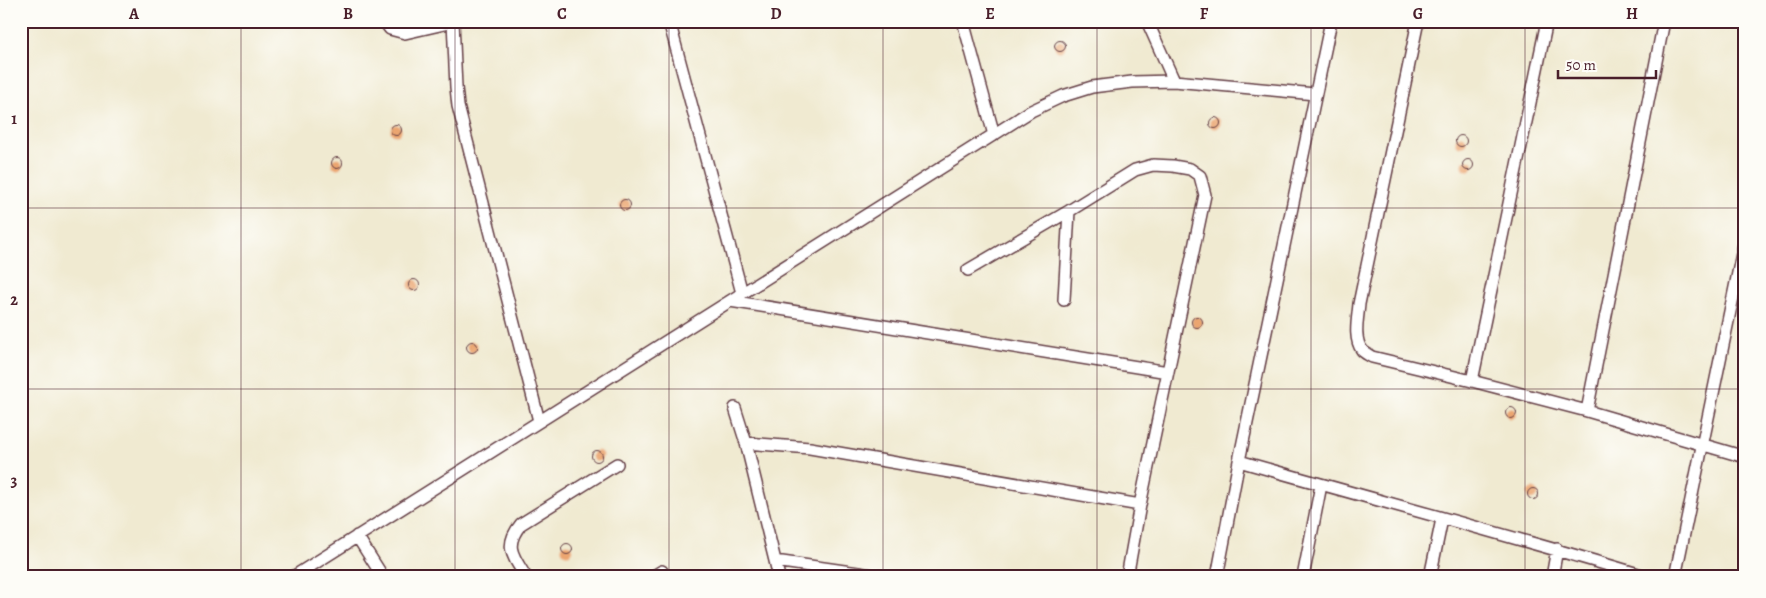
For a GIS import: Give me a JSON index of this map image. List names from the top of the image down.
{
  "scale_bar": "50 m",
  "grid": {
    "columns": [
      "A",
      "B",
      "C",
      "D",
      "E",
      "F",
      "G",
      "H"
    ],
    "rows": ["1", "2", "3"]
  }
}
